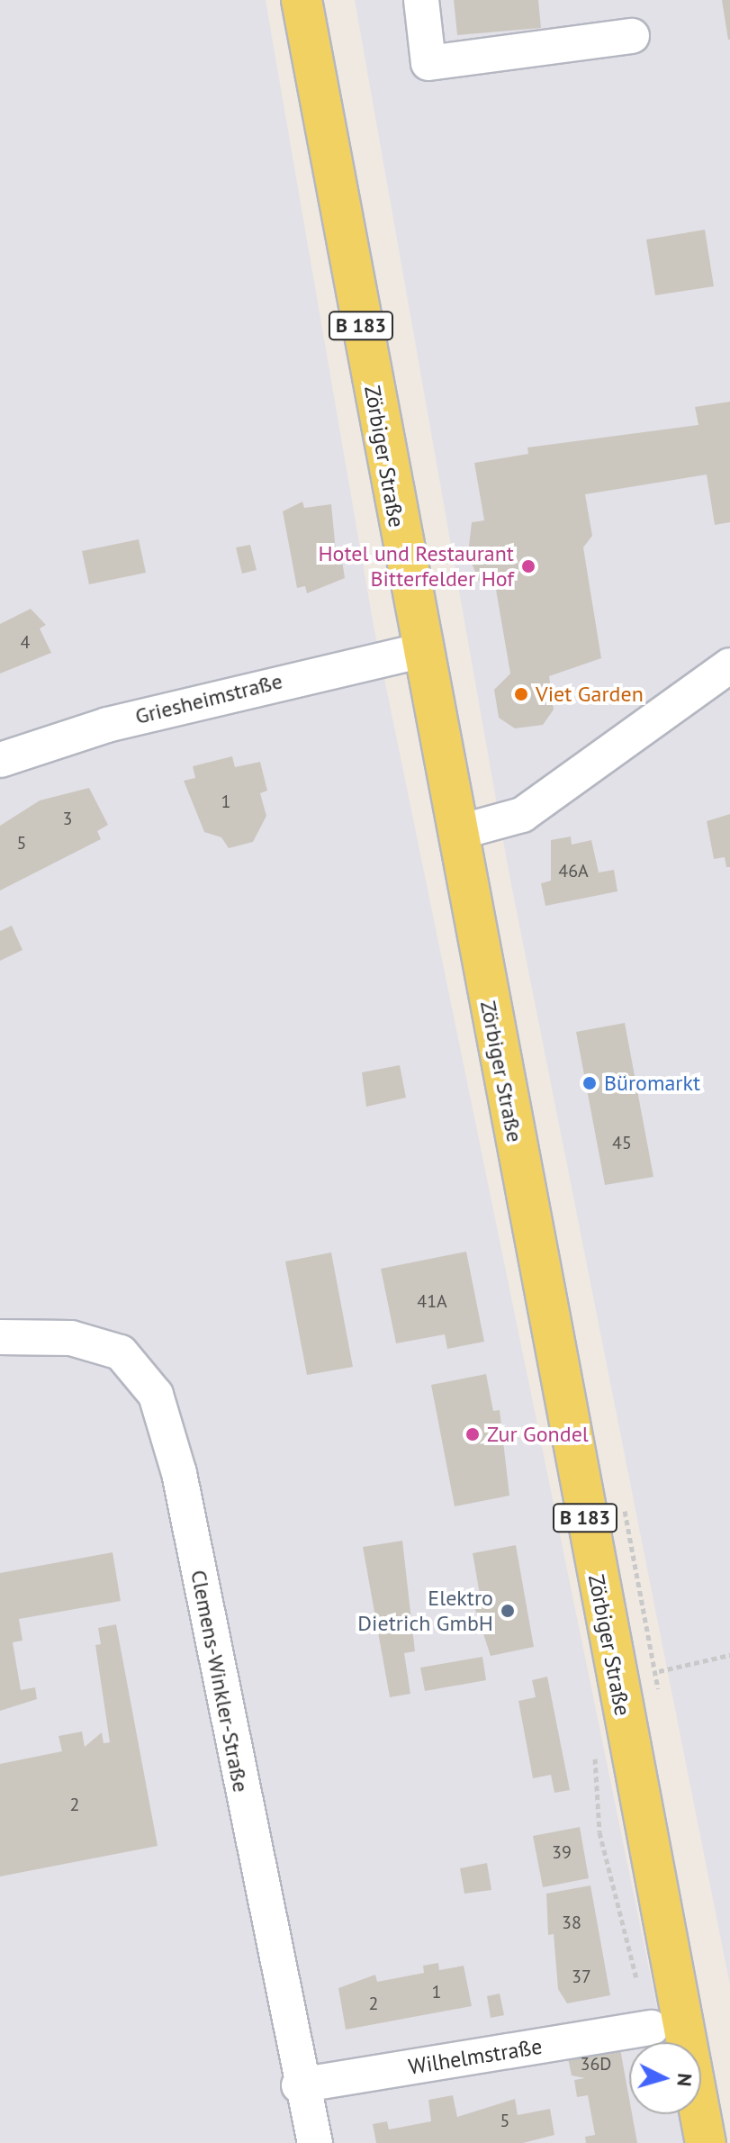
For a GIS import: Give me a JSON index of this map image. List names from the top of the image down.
{
  "streets": {
    "main road": ["B 183", "Zörbiger Straße"],
    "street": ["Griesheimstraße", "Clemens-Winkler-Straße", "Wilhelmstraße"]
  },
  "crossings": [
    ["Zörbiger Straße", "Griesheimstraße"],
    ["Clemens-Winkler-Straße", "Wilhelmstraße"]
  ],
  "places": [
    "Hotel und Restaurant Bitterfelder Hof",
    "Viet Garden",
    "Büromarkt",
    "Zur Gondel",
    "Elektro Dietrich GmbH"
  ],
  "house_numbers": [
    "4",
    "1",
    "3",
    "5",
    "46A",
    "45",
    "41A",
    "2",
    "39",
    "38",
    "37",
    "1",
    "2",
    "36D",
    "5"
  ],
  "north": "right"
}
